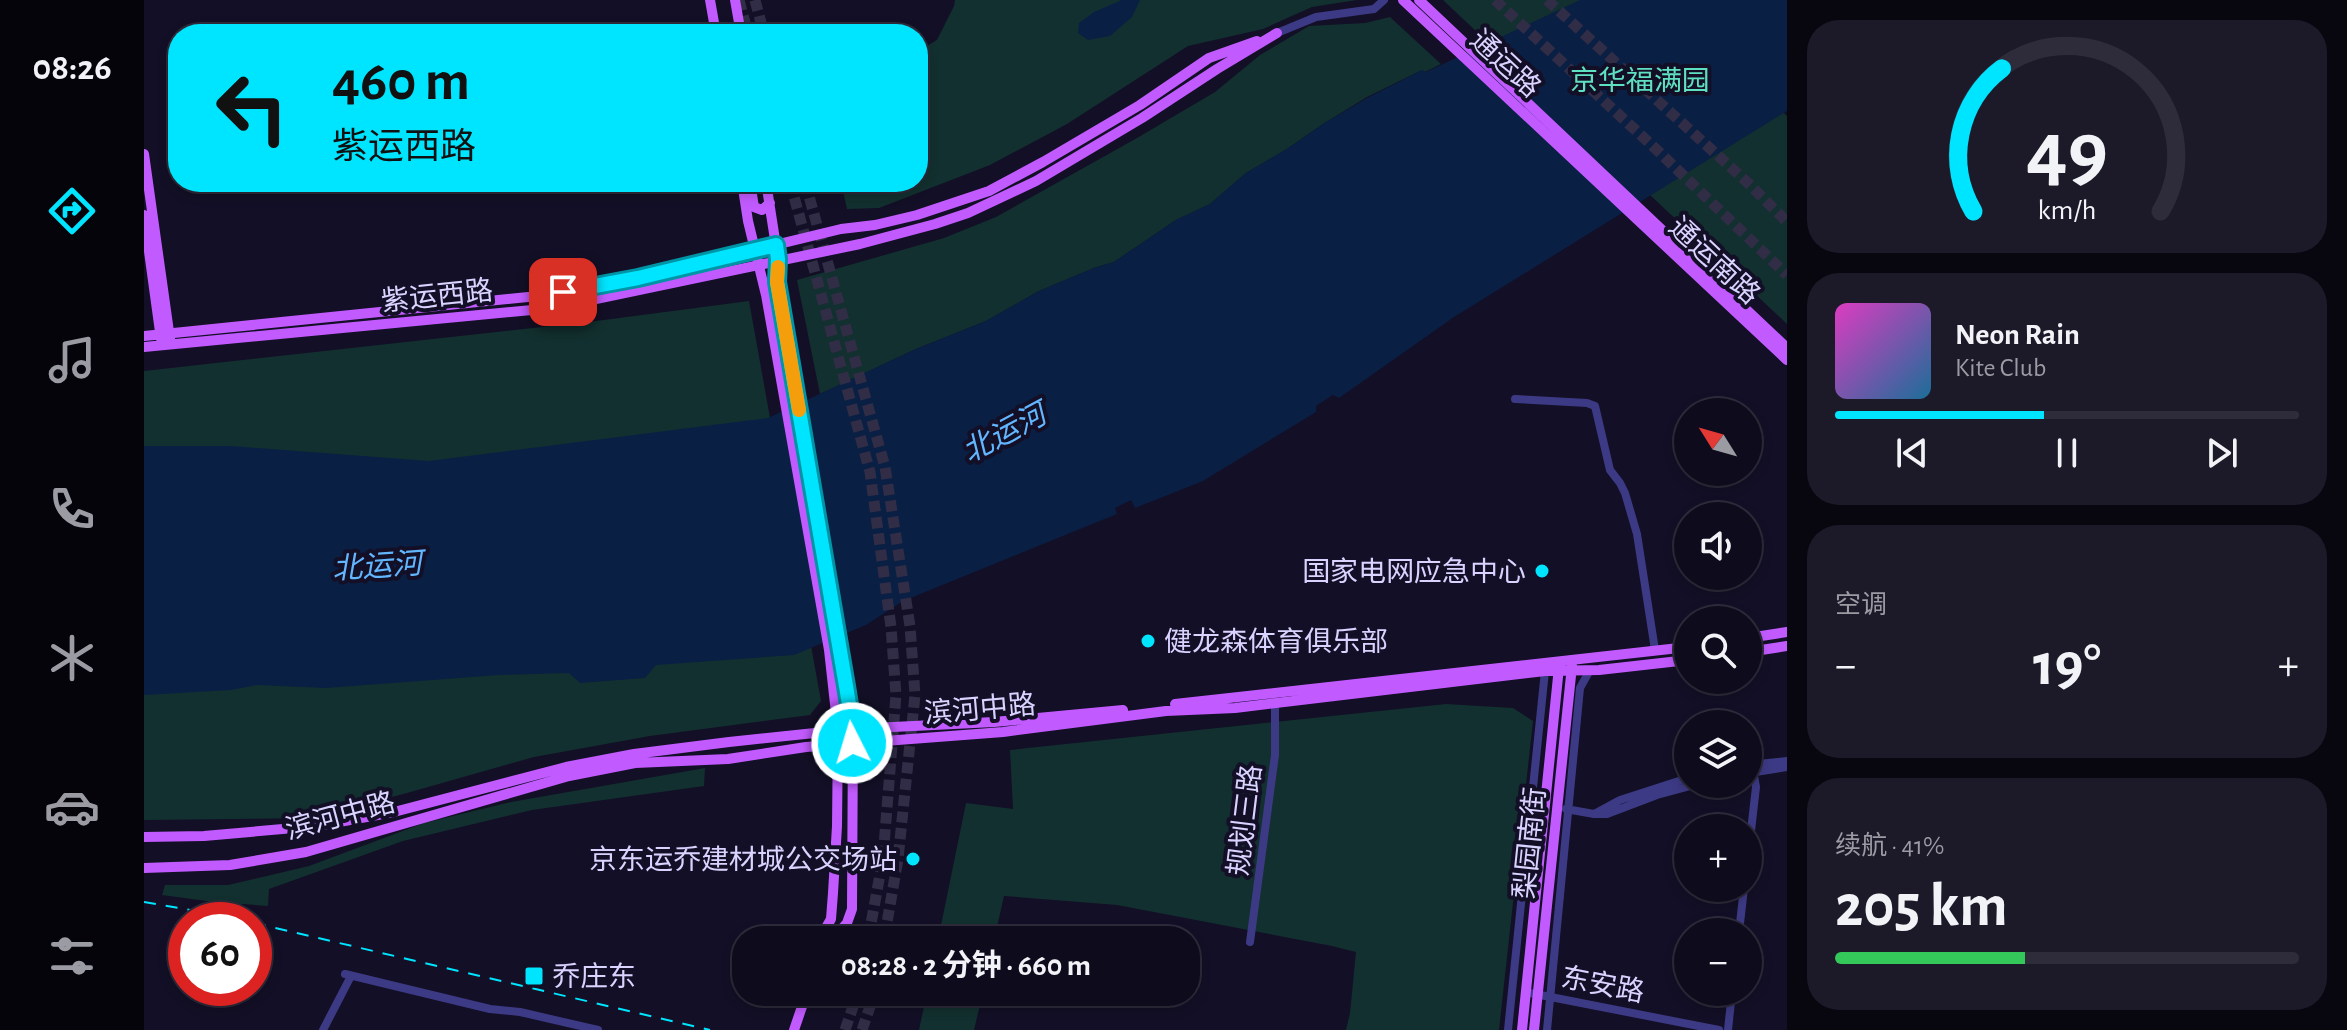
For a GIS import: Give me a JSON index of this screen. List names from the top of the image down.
{
  "streets": {
    "main road": [
      "通运路",
      "通运南路",
      "紫运西路",
      "滨河中路",
      "梨园南街"
    ],
    "street": ["规划三路", "东安路"]
  },
  "crossings": [
    ["通运路", "通运南路"],
    ["滨河中路", "规划三路"],
    ["滨河中路", "梨园南街"],
    ["梨园南街", "东安路"]
  ],
  "water": ["北运河"],
  "parks": ["京华福满园"],
  "places": {
    "other": ["国家电网应急中心", "健龙森体育俱乐部", "京东运乔建材城公交场站"],
    "transit": ["乔庄东"]
  },
  "north": "top left",
  "page": {
    "tabs": "08:26",
    "turn": ["460 m", "紫运西路"],
    "song": ["Neon Rain", "Kite Club"],
    "map_buttons": ["+", "−"],
    "tile": [
      "空调",
      ["续航 · 41%", "205 km"]
    ],
    "heat": ["−", "19°", "+"],
    "limit": "60",
    "trip": "08:28 · 2 分钟 · 660 m",
    "gauge": ["49", "km/h"]
  }
}
